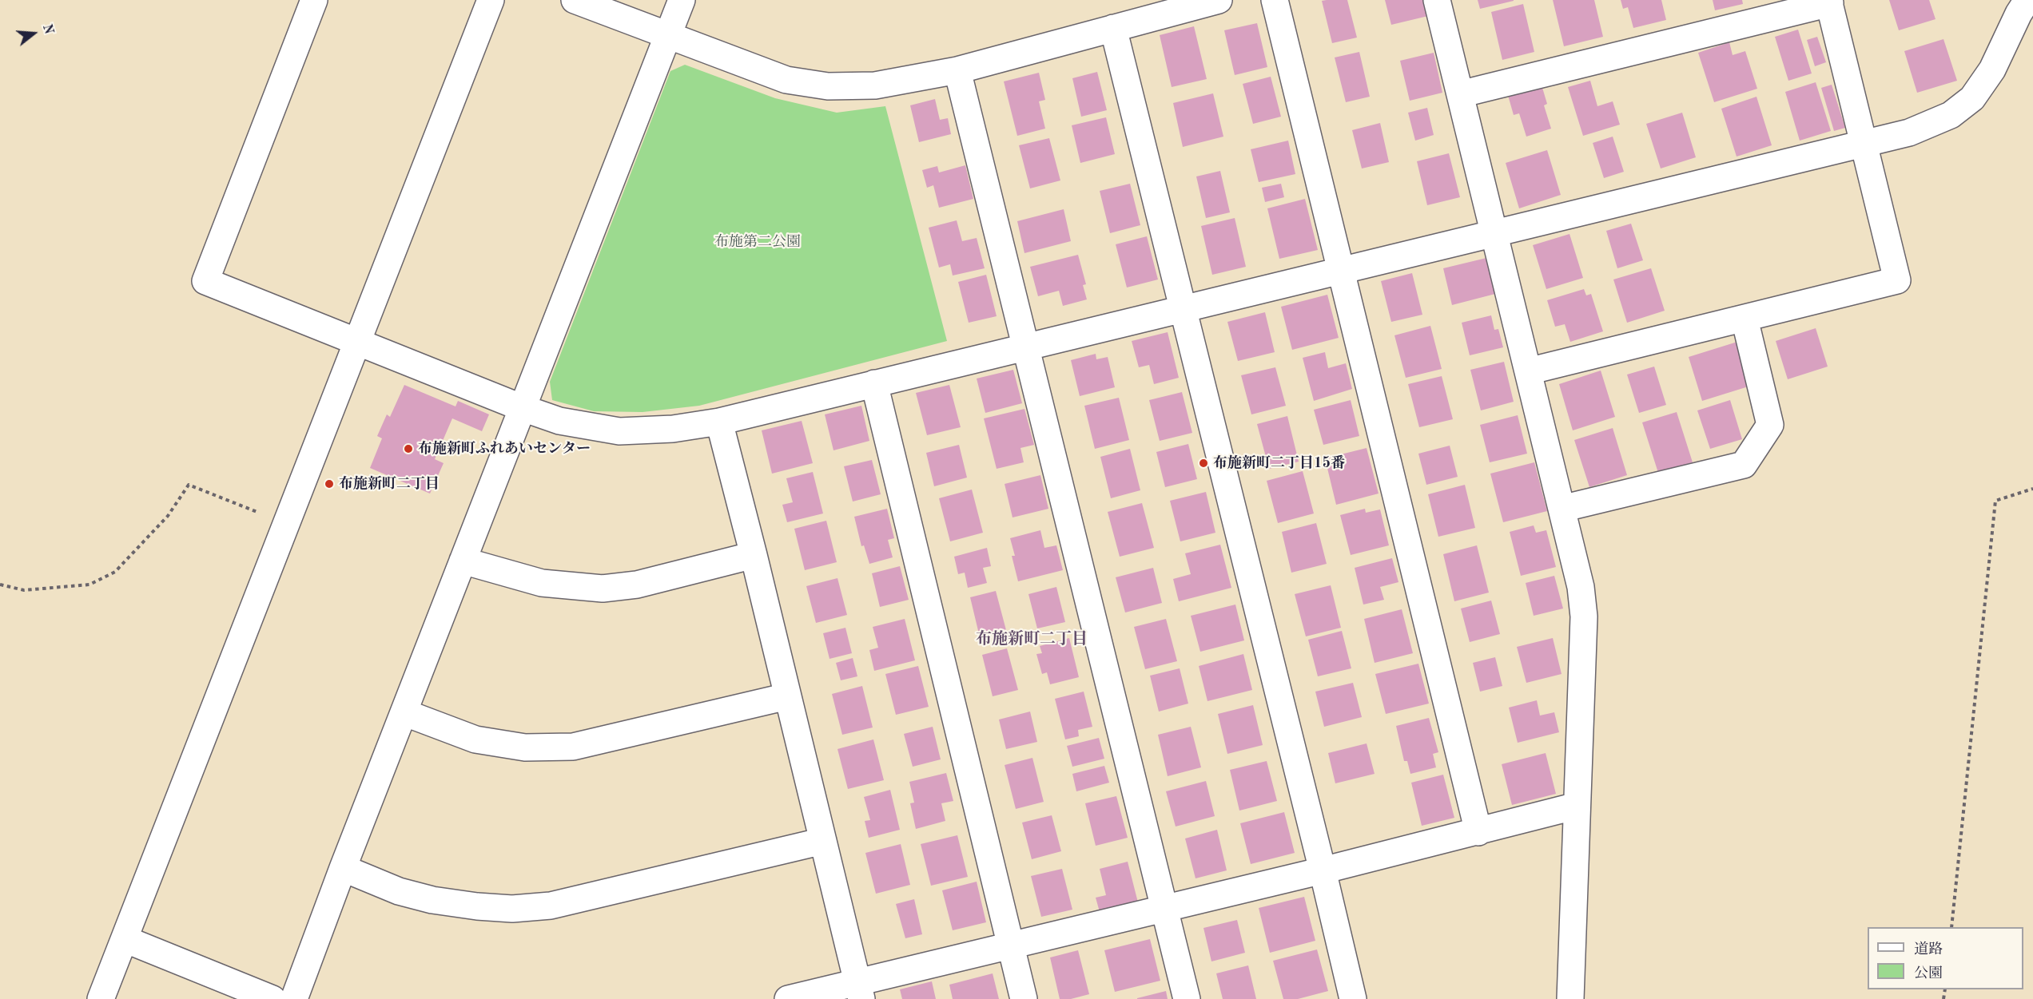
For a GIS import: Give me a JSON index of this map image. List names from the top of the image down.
{
  "districts": ["布施新町二丁目"],
  "parks": ["布施第二公園"],
  "places": ["布施新町ふれあいセンター", "布施新町二丁目15番", "布施新町二丁目"],
  "legend": ["道路", "公園"],
  "north": "right"
}
